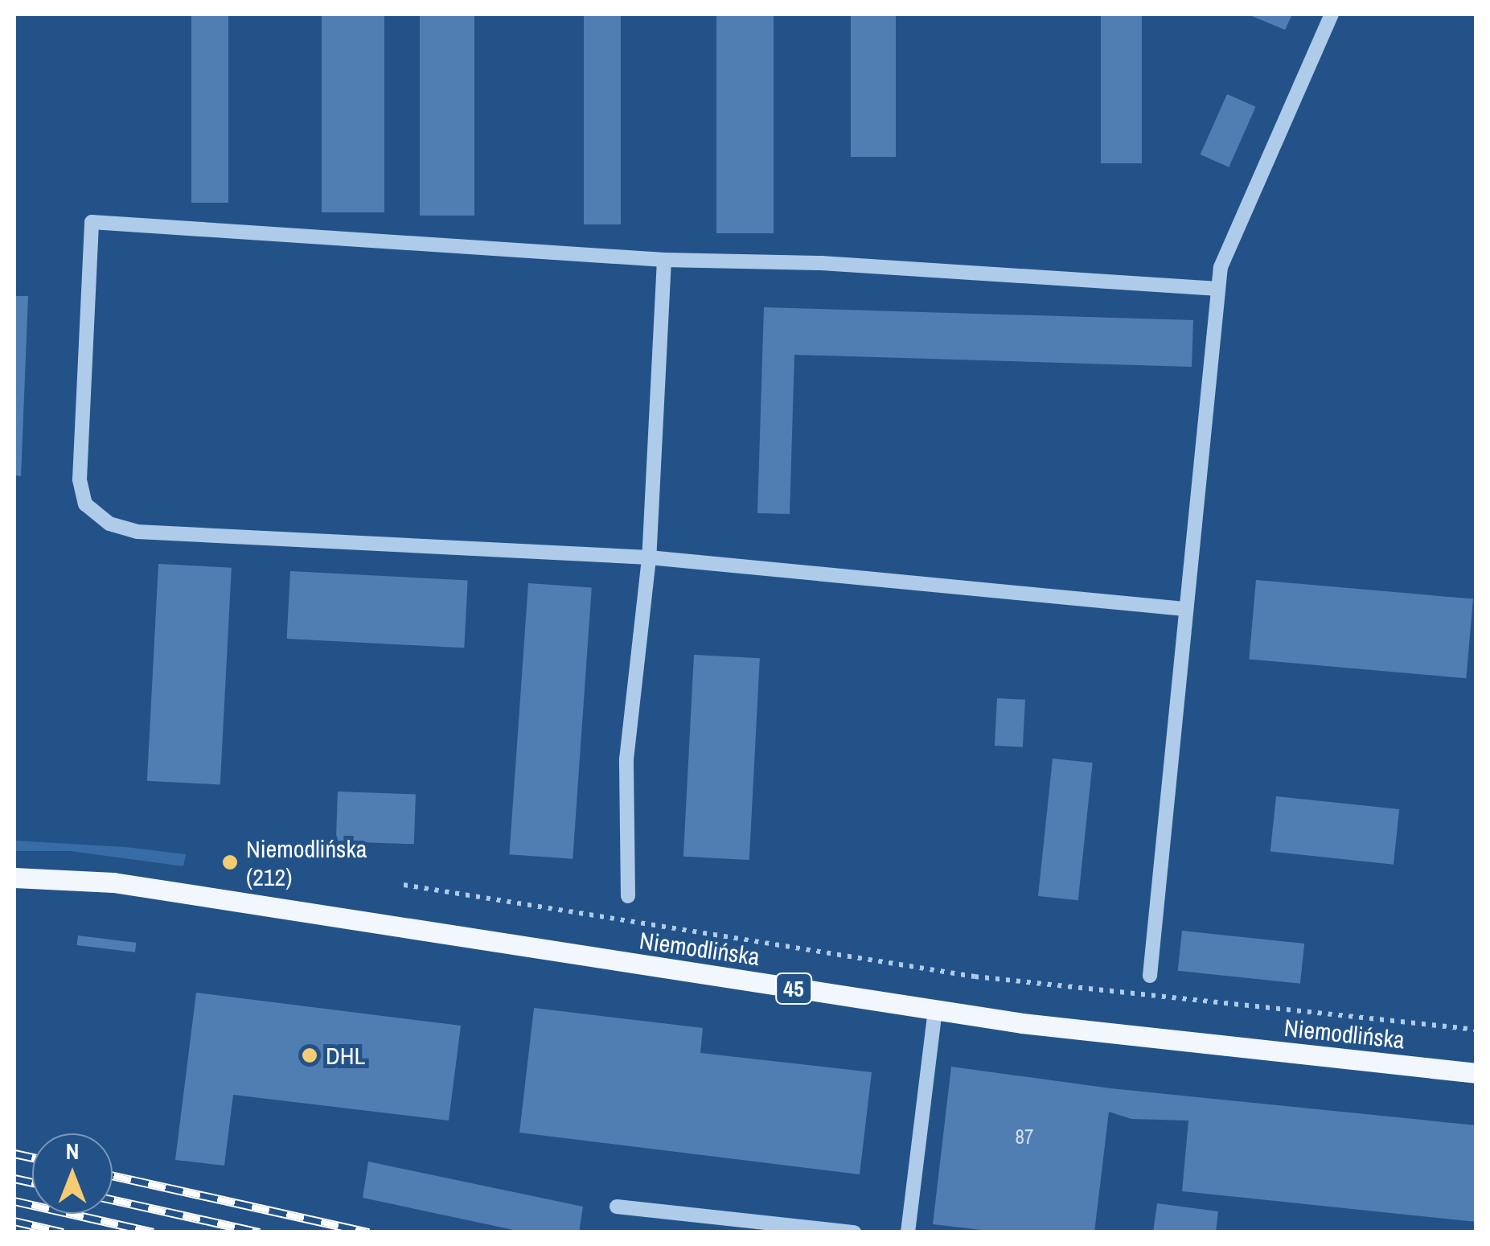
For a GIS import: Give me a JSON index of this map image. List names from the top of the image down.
{
  "streets": {
    "main road": ["Niemodlińska", "45"]
  },
  "places": ["Niemodlińska (212)", "DHL"],
  "house_numbers": ["87"],
  "north": "top"
}
